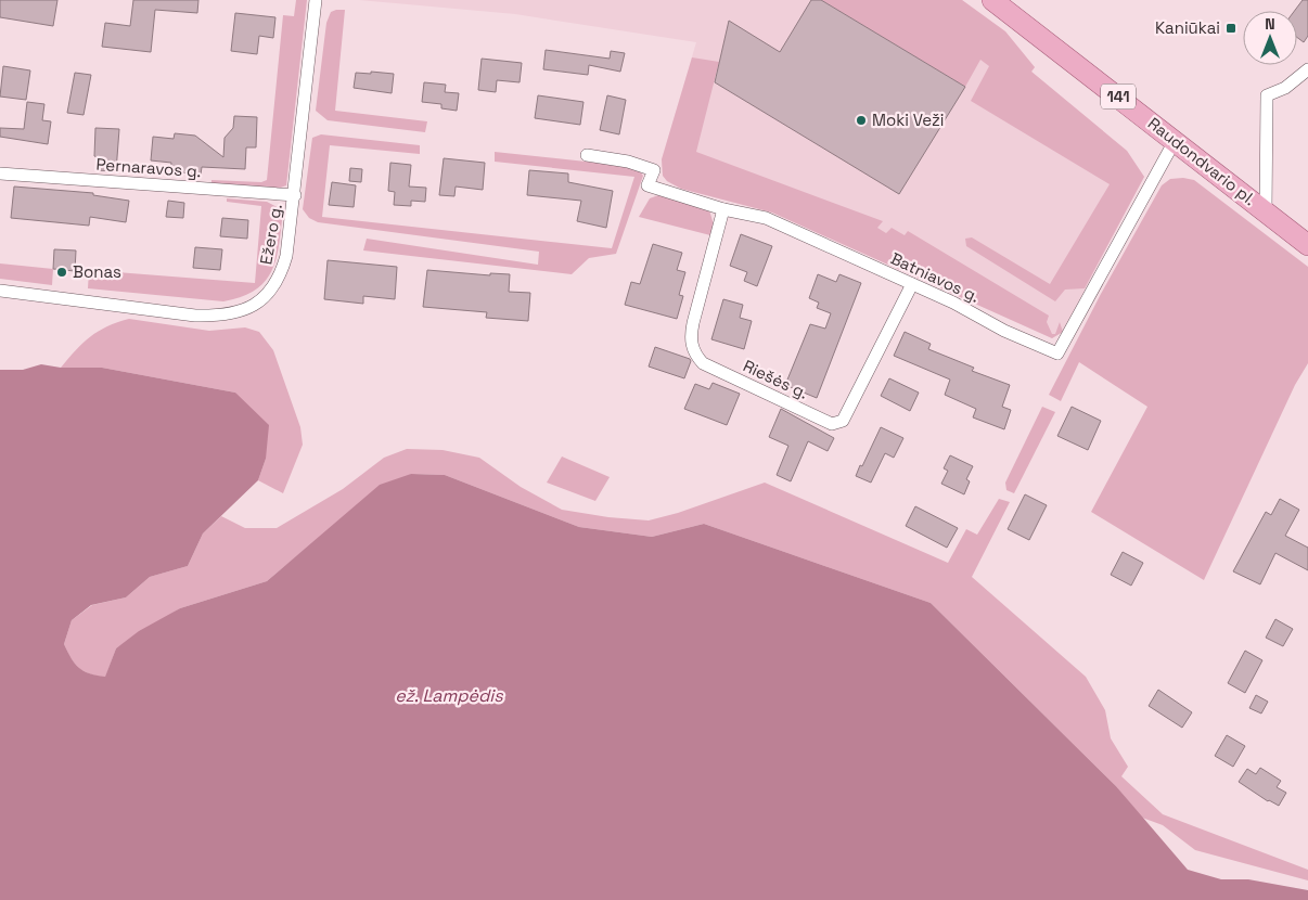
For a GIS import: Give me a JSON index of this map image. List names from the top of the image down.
{
  "streets": {
    "main road": ["141", "Raudondvario pl."],
    "street": [
      "Pernaravos g.",
      "Ežero g.",
      "Batniavos g.",
      "Riešės g."
    ]
  },
  "crossings": [
    ["Raudondvario pl.", "Batniavos g."],
    ["Pernaravos g.", "Ežero g."],
    ["Batniavos g.", "Riešės g."]
  ],
  "water": ["ež. Lampėdis"],
  "places": {
    "transit": ["Kaniūkai"],
    "other": ["Moki Veži", "Bonas"]
  },
  "north": "top"
}
